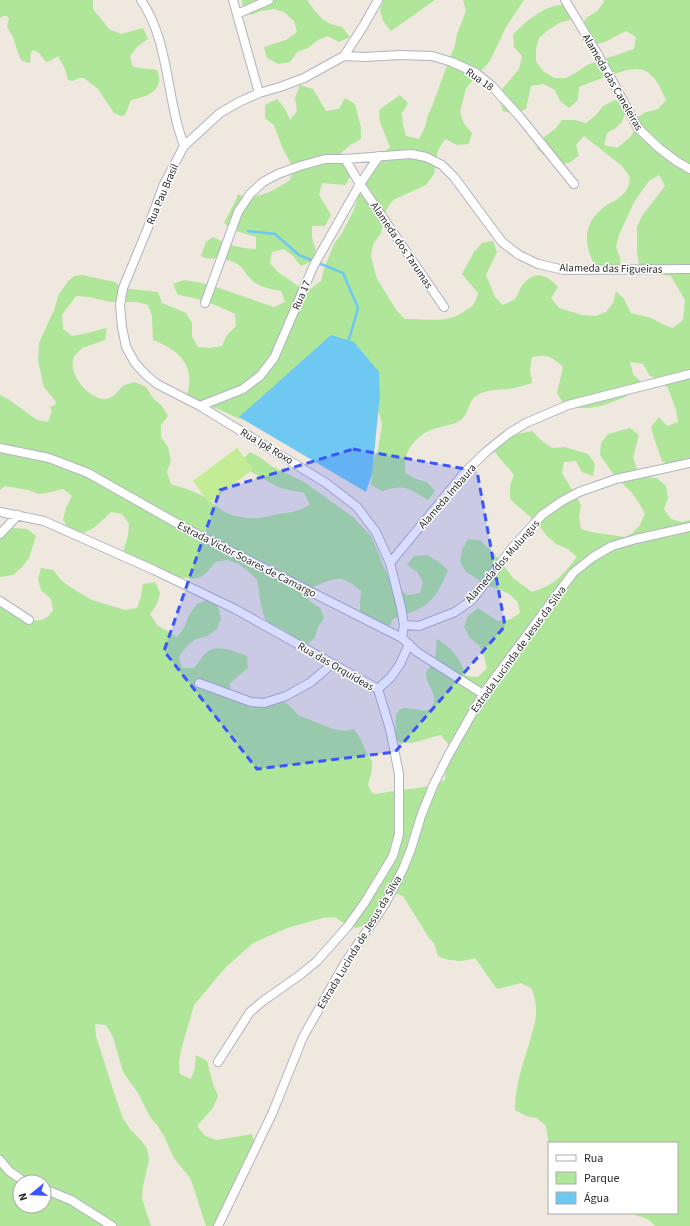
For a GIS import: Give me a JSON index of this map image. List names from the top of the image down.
{
  "streets": {
    "street": [
      "Rua 18",
      "Alameda das Caneleiras",
      "Rua Pau Brasil",
      "Alameda dos Tarumas",
      "Alameda das Figueiras",
      "Rua 17",
      "Rua Ipê Roxo",
      "Alameda Imbaura",
      "Estrada Victor Soares de Camargo",
      "Alameda dos Mulungus",
      "Estrada Lucinda de Jesus da Silva",
      "Rua das Orquídeas"
    ]
  },
  "crossings": [
    ["Rua 18", "Rua Pau Brasil"],
    ["Rua Pau Brasil", "Rua Ipê Roxo"],
    ["Alameda dos Tarumas", "Alameda das Figueiras"],
    ["Alameda dos Tarumas", "Rua 17"],
    ["Alameda das Figueiras", "Rua 17"],
    ["Rua 17", "Rua Ipê Roxo"],
    ["Rua Ipê Roxo", "Alameda Imbaura"],
    ["Rua Ipê Roxo", "Estrada Victor Soares de Camargo"],
    ["Rua Ipê Roxo", "Alameda dos Mulungus"],
    ["Estrada Victor Soares de Camargo", "Estrada Lucinda de Jesus da Silva"]
  ],
  "legend": ["Rua", "Parque", "Água"],
  "north": "left"
}
